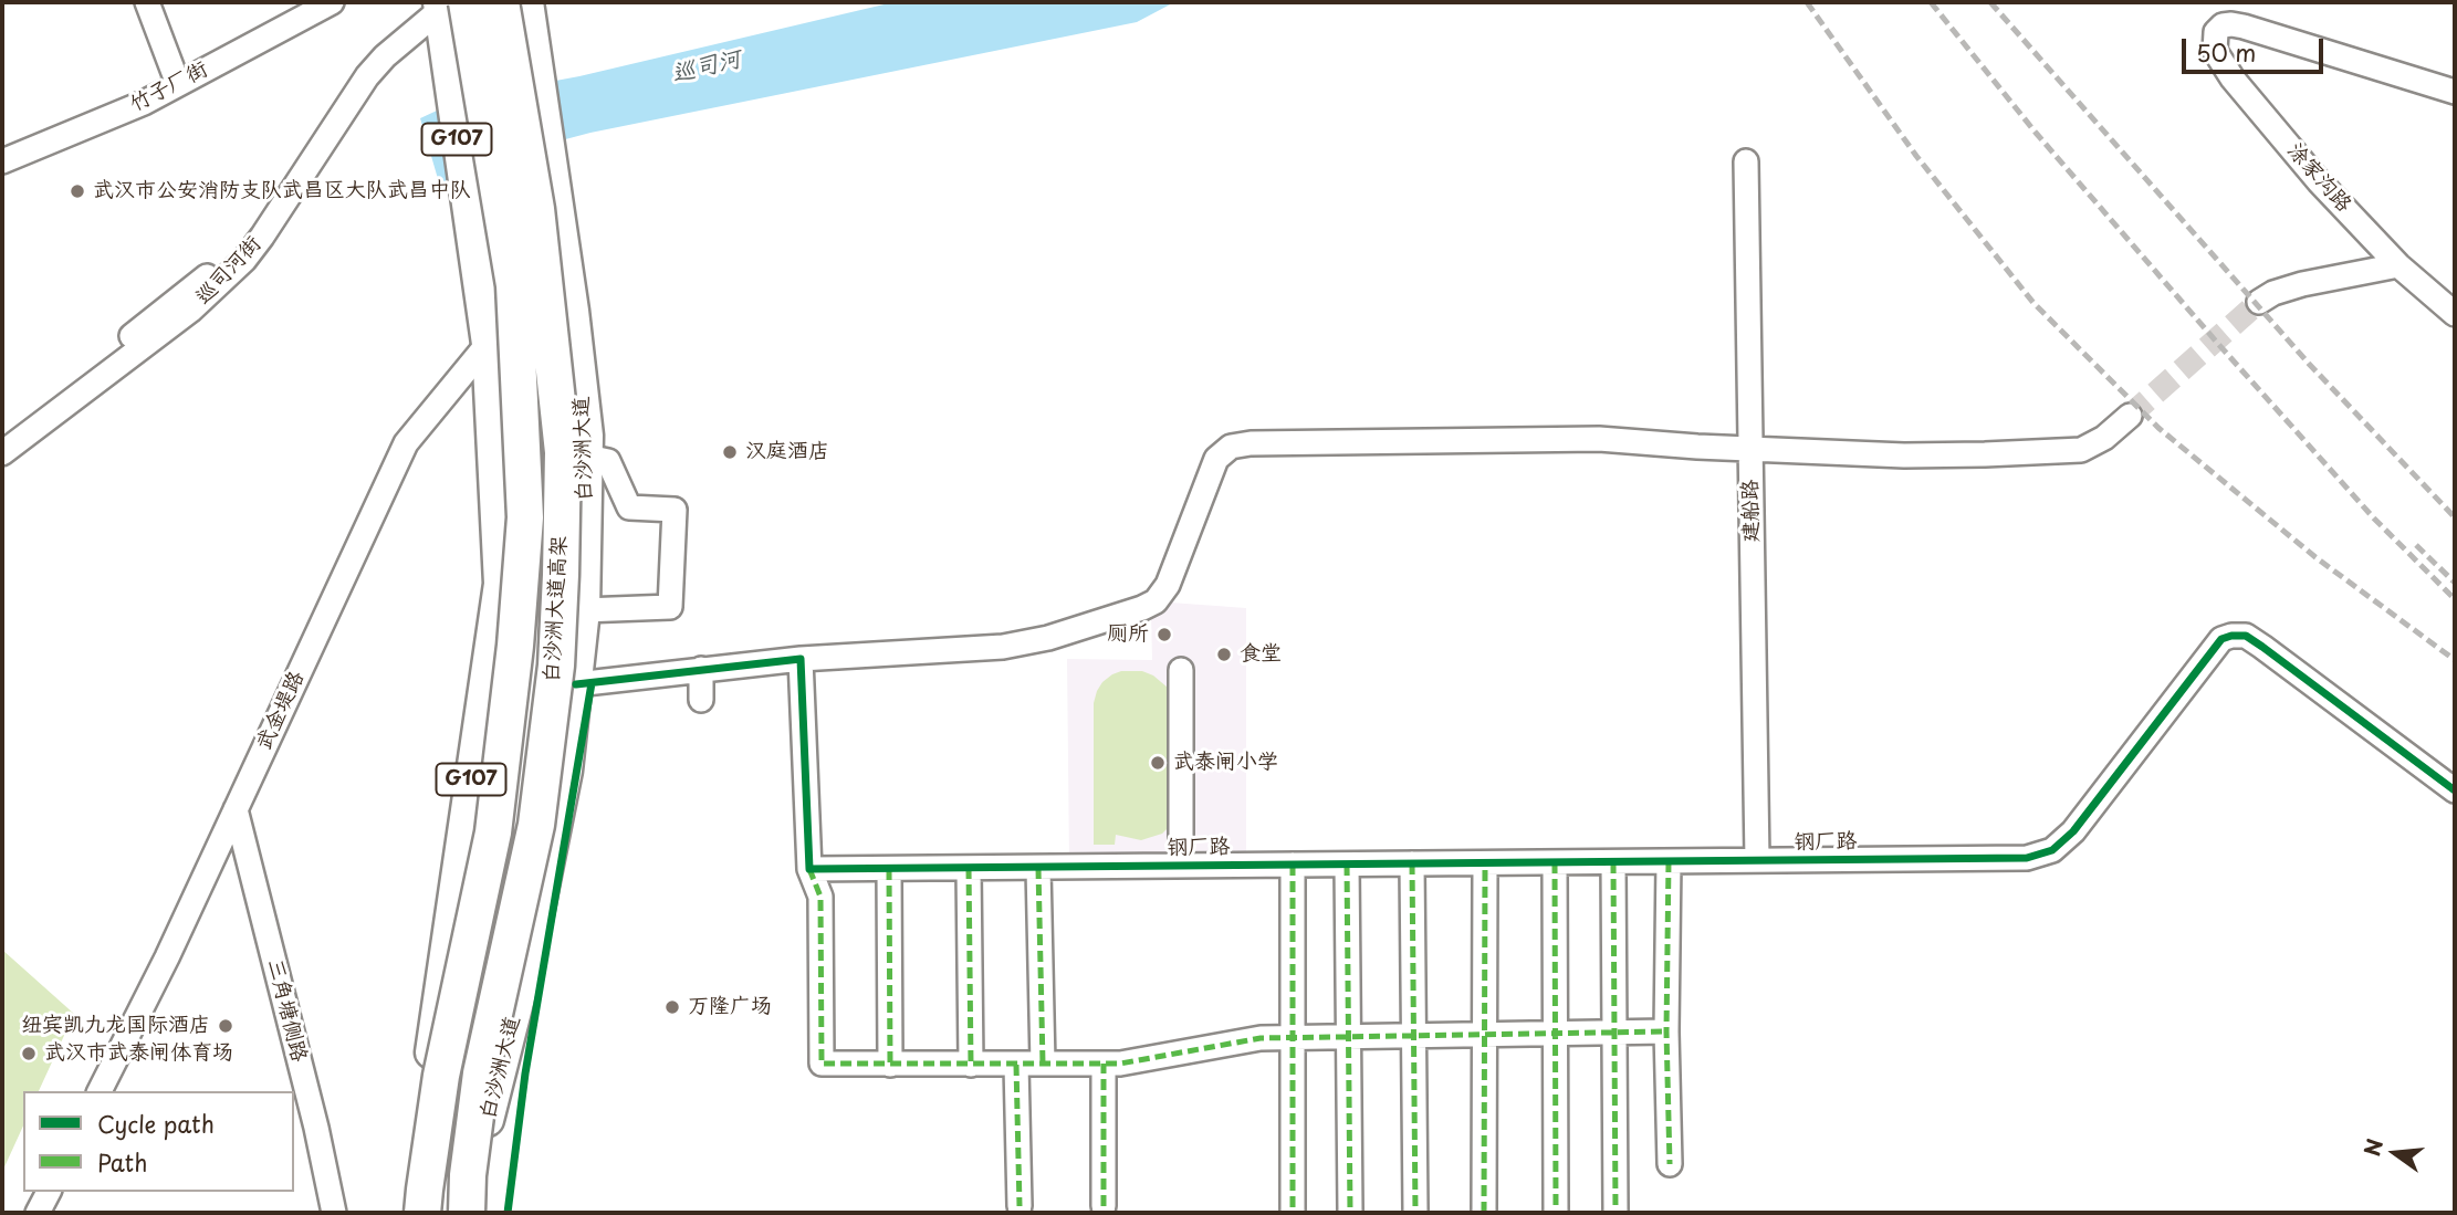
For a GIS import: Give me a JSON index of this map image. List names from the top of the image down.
{
  "streets": {
    "highway": ["白沙洲大道高架"],
    "main road": ["G107", "白沙洲大道"],
    "street": [
      "竹子厂街",
      "涂家沟路",
      "巡司河街",
      "建船路",
      "武金堤路",
      "钢厂路",
      "三角塘侧路"
    ]
  },
  "crossings": [
    ["G107", "巡司河街"],
    ["G107", "白沙洲大道高架"],
    ["G107", "武金堤路"],
    ["巡司河街", "白沙洲大道高架"],
    ["白沙洲大道", "白沙洲大道高架"],
    ["建船路", "钢厂路"],
    ["武金堤路", "三角塘侧路"]
  ],
  "water": ["巡司河"],
  "places": [
    "武汉市公安消防支队武昌区大队武昌中队",
    "汉庭酒店",
    "厕所",
    "食堂",
    "武泰闸小学",
    "万隆广场",
    "纽宾凯九龙国际酒店",
    "武汉市武泰闸体育场"
  ],
  "legend": ["Cycle path", "Path"],
  "scale_bar": "50 m",
  "north": "left"
}
